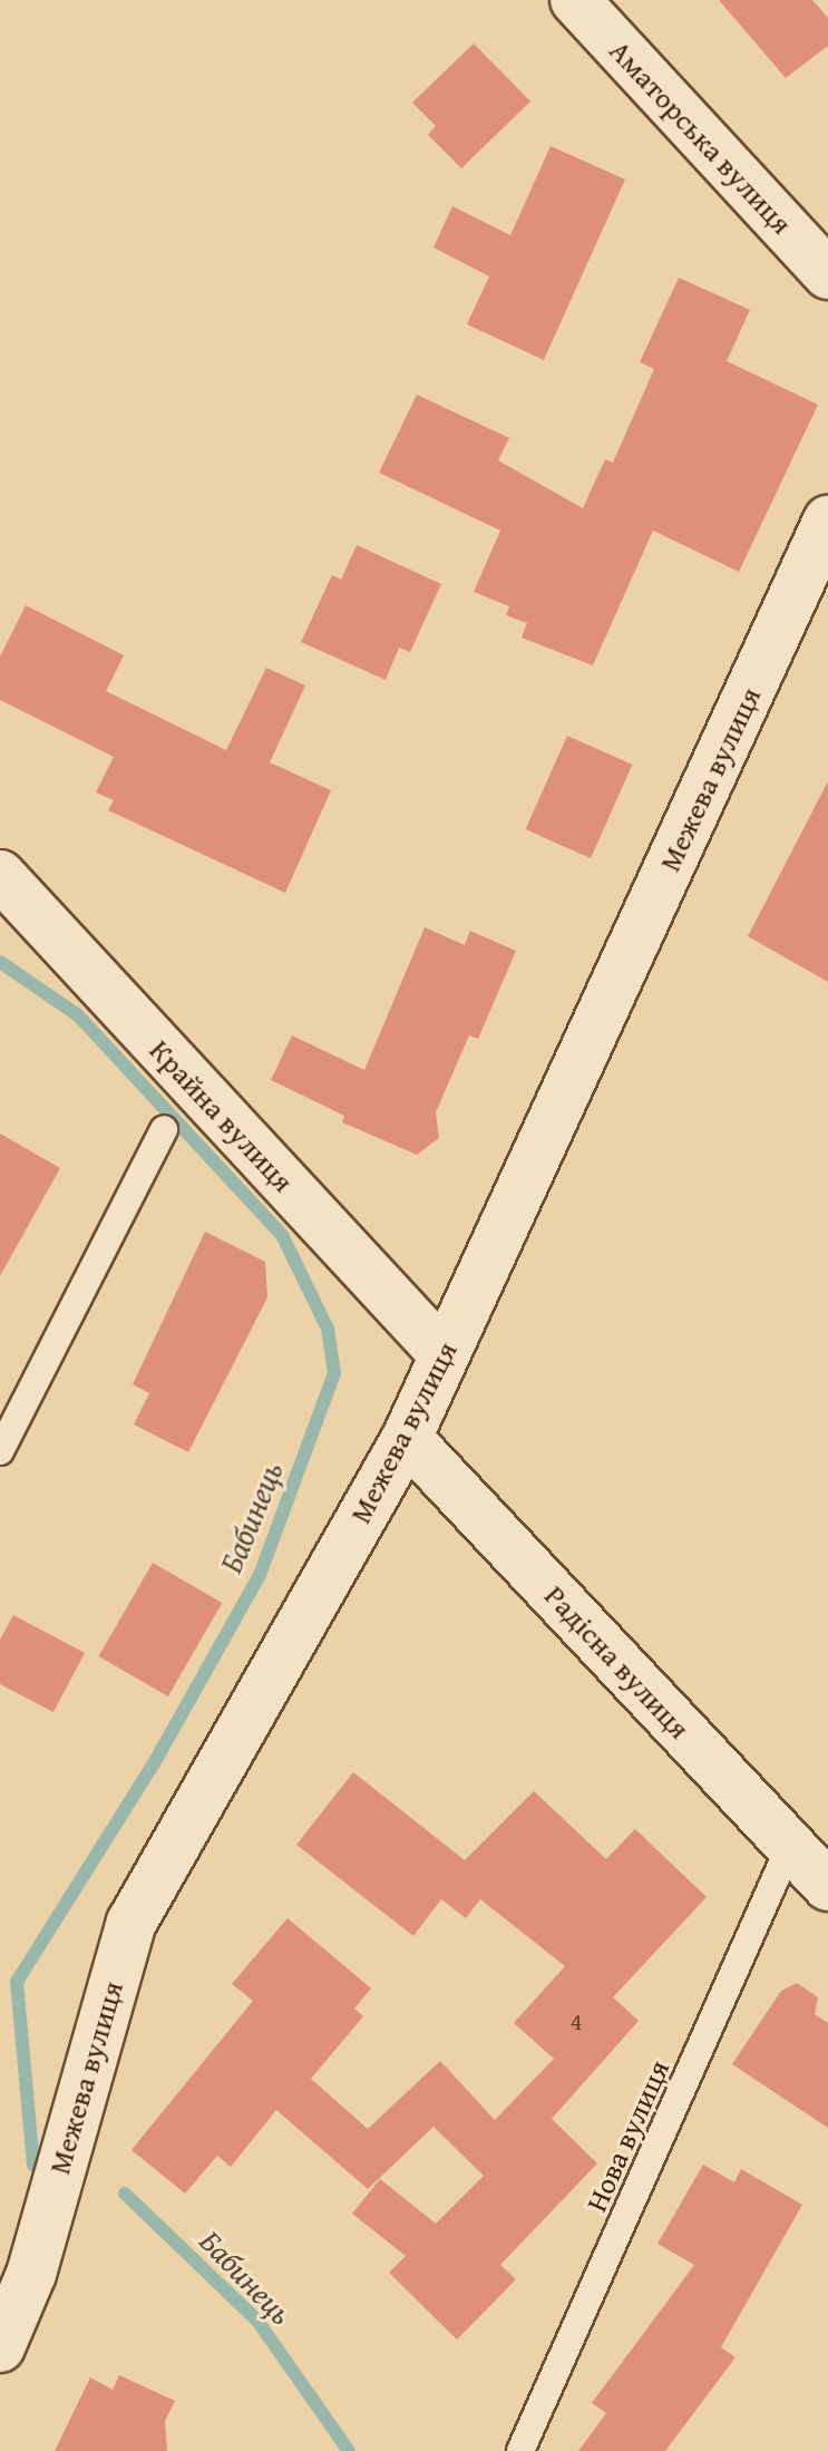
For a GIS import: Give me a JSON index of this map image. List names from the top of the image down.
{
  "streets": {
    "street": [
      "Аматорська вулиця",
      "Межева вулиця",
      "Крайна вулиця",
      "Радісна вулиця"
    ],
    "lane": ["Нова вулиця"]
  },
  "crossings": [
    ["Межева вулиця", "Крайна вулиця"],
    ["Межева вулиця", "Радісна вулиця"],
    ["Радісна вулиця", "Нова вулиця"]
  ],
  "water": ["Бабинець"],
  "house_numbers": ["4"]
}
